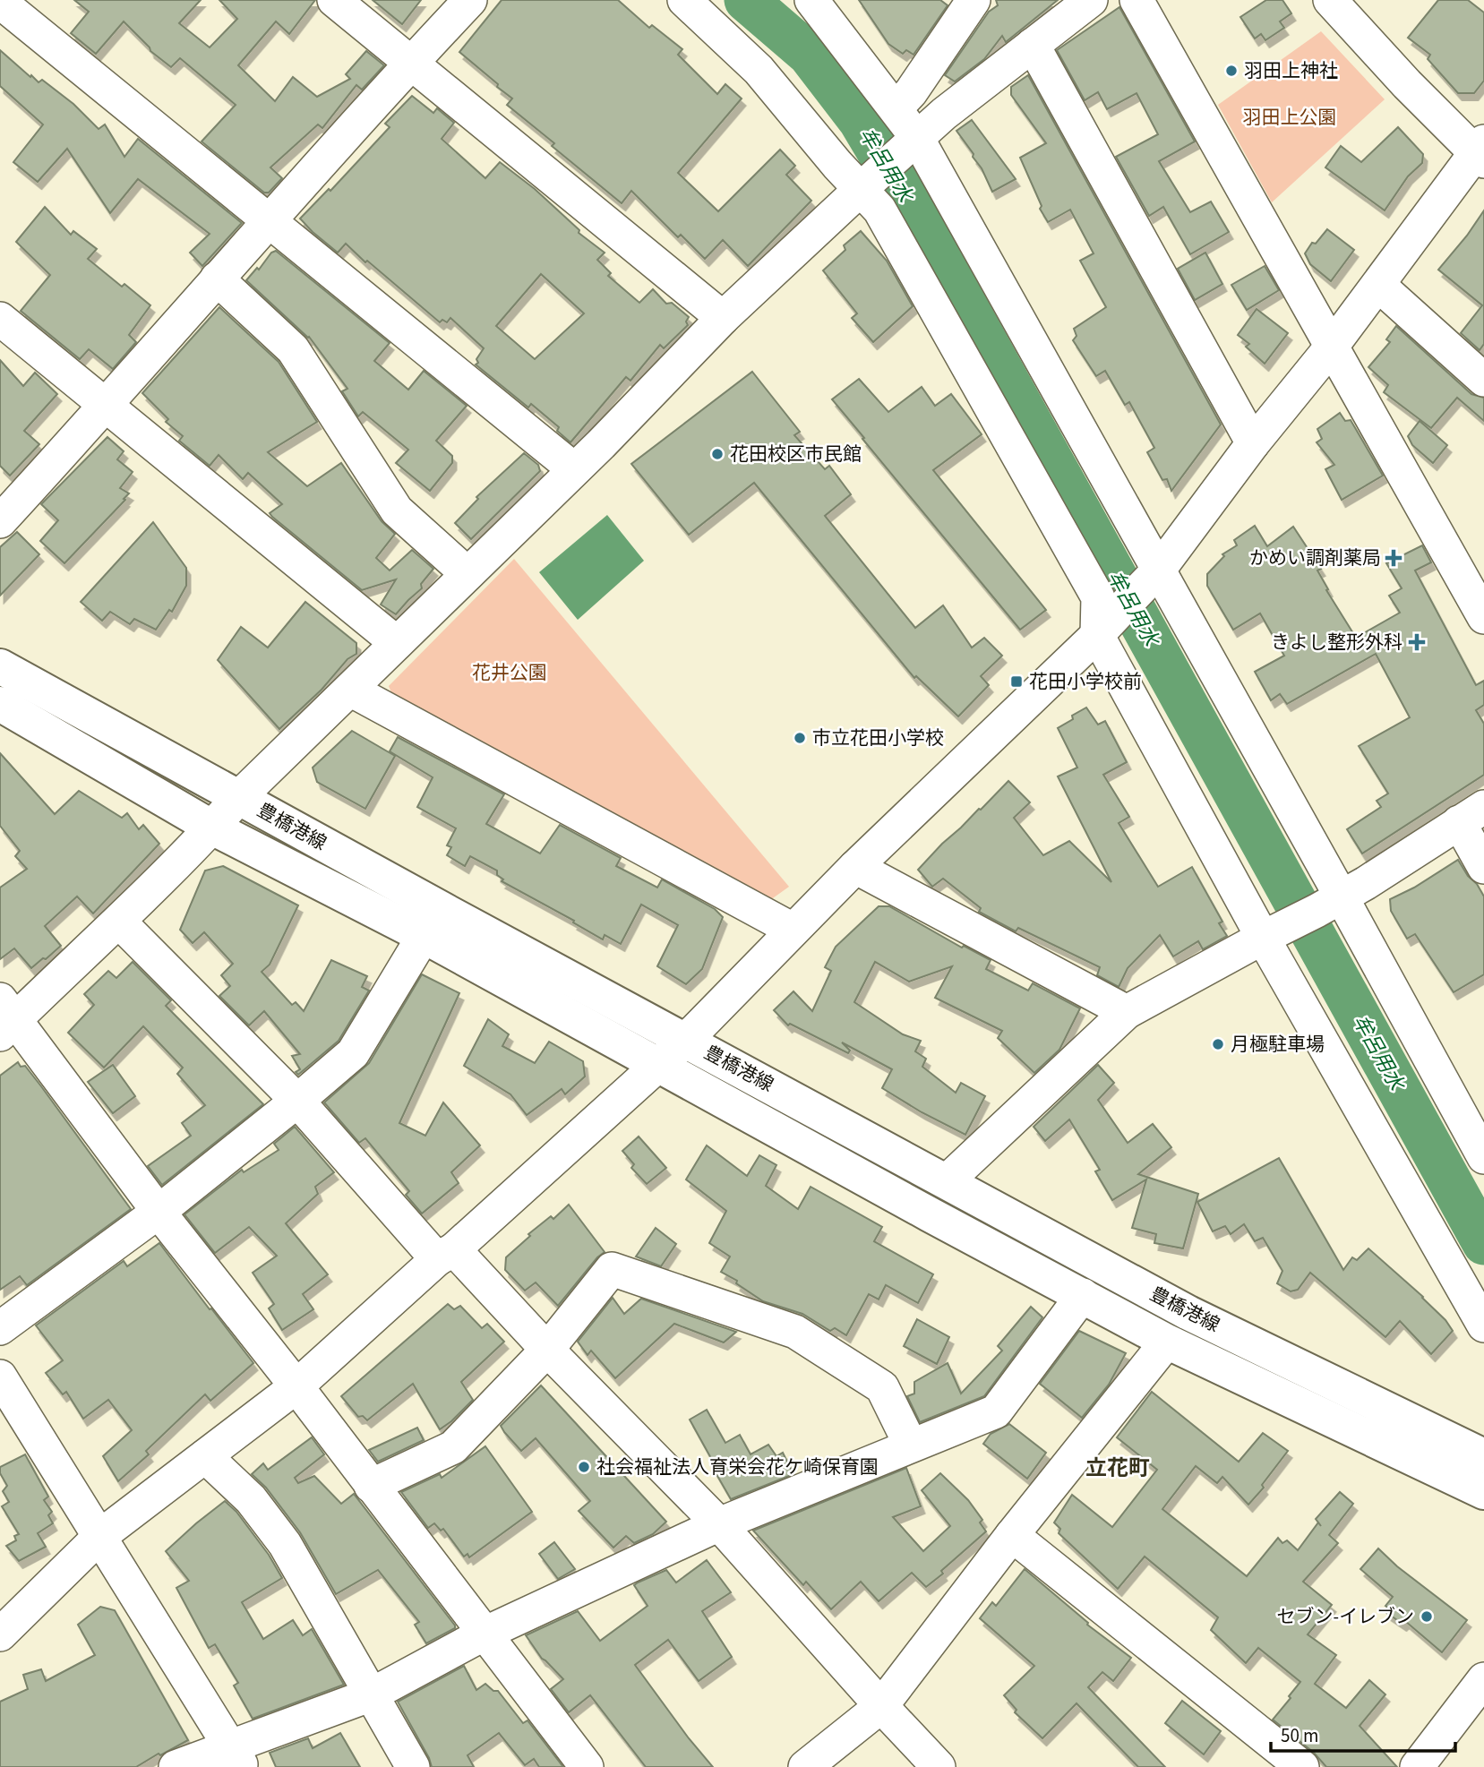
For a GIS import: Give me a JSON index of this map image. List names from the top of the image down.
{
  "streets": {
    "main road": ["豊橋港線"]
  },
  "districts": ["立花町"],
  "water": ["牟呂用水"],
  "parks": ["羽田上公園", "花井公園"],
  "places": {
    "other": [
      "羽田上神社",
      "花田校区市民館",
      "市立花田小学校",
      "月極駐車場",
      "社会福祉法人育栄会花ケ崎保育園",
      "セブン-イレブン"
    ],
    "health": ["かめい調剤薬局", "きよし整形外科"],
    "transit": ["花田小学校前"]
  },
  "scale_bar": "50 m"
}
